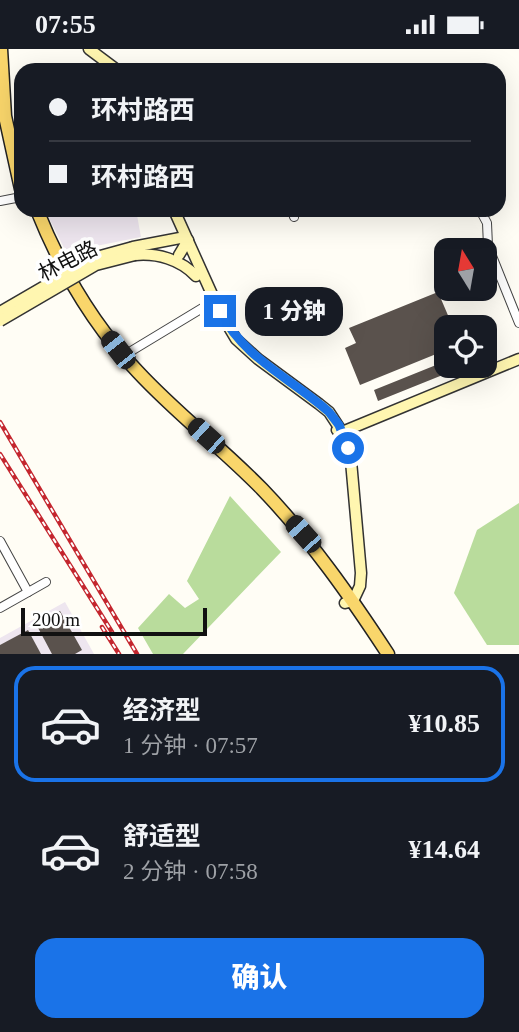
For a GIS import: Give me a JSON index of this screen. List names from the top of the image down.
{
  "streets": {
    "main road": ["林电路"]
  },
  "scale_bar": "200 m",
  "north": "top",
  "page": {
    "status": "07:55",
    "banner": ["环村路西", "环村路西"],
    "bubble": "1 分钟",
    "scale": "200 m",
    "list": [
      {
        "name": "经济型",
        "note": "1 分钟 · 07:57",
        "value": "¥10.85"
      },
      {
        "name": "舒适型",
        "note": "2 分钟 · 07:58",
        "value": "¥14.64"
      }
    ],
    "buttons": "确认"
  }
}
